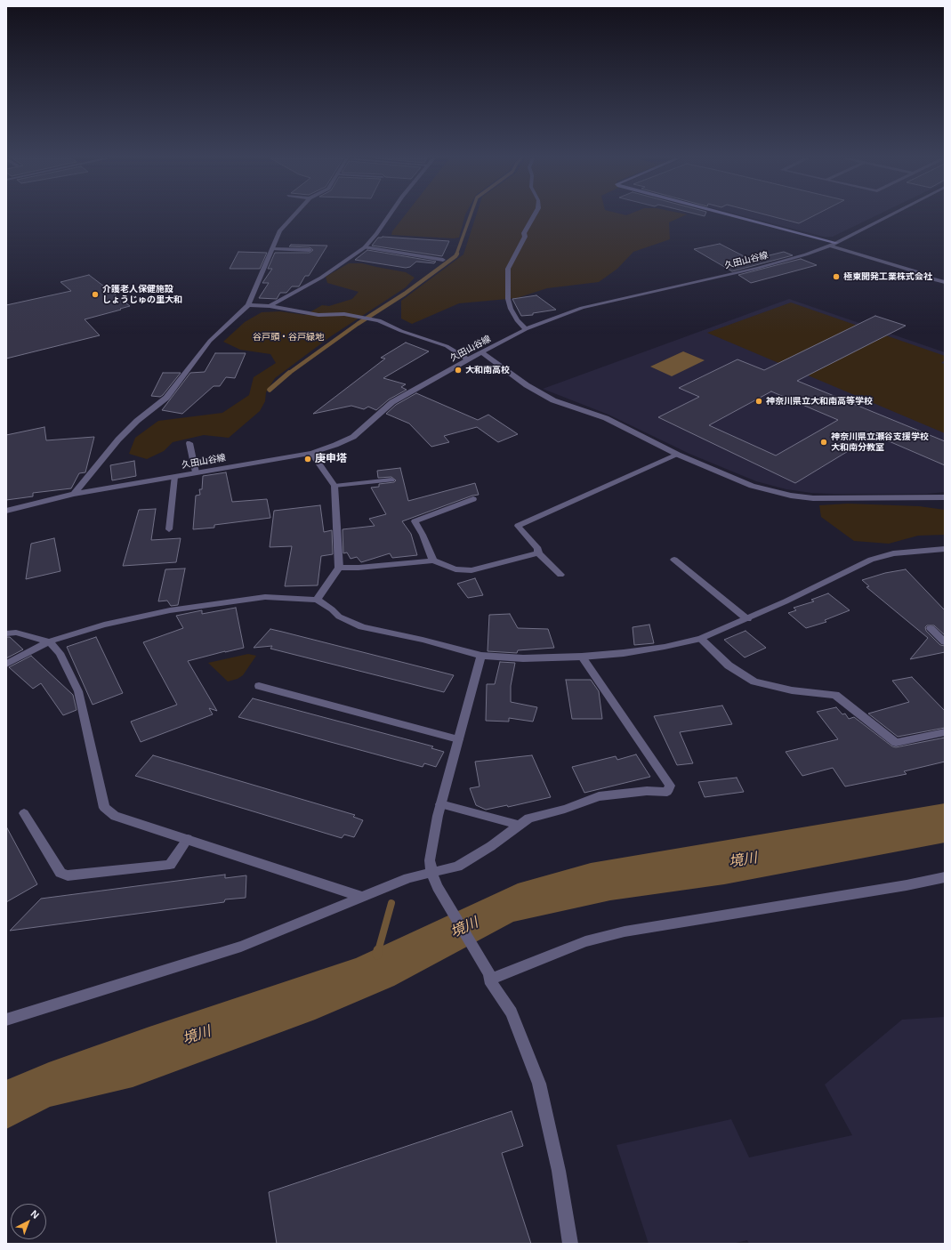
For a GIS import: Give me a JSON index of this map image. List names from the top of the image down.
{
  "streets": {
    "street": ["久田山谷線"]
  },
  "water": ["境川"],
  "parks": ["谷戸頭・谷戸緑地"],
  "places": [
    "極東開発工業株式会社",
    "介護老人保健施設 しょうじゅの里大和",
    "大和南高校",
    "神奈川県立大和南高等学校",
    "神奈川県立瀬谷支援学校 大和南分教室",
    "庚申塔"
  ],
  "north": "top right"
}
